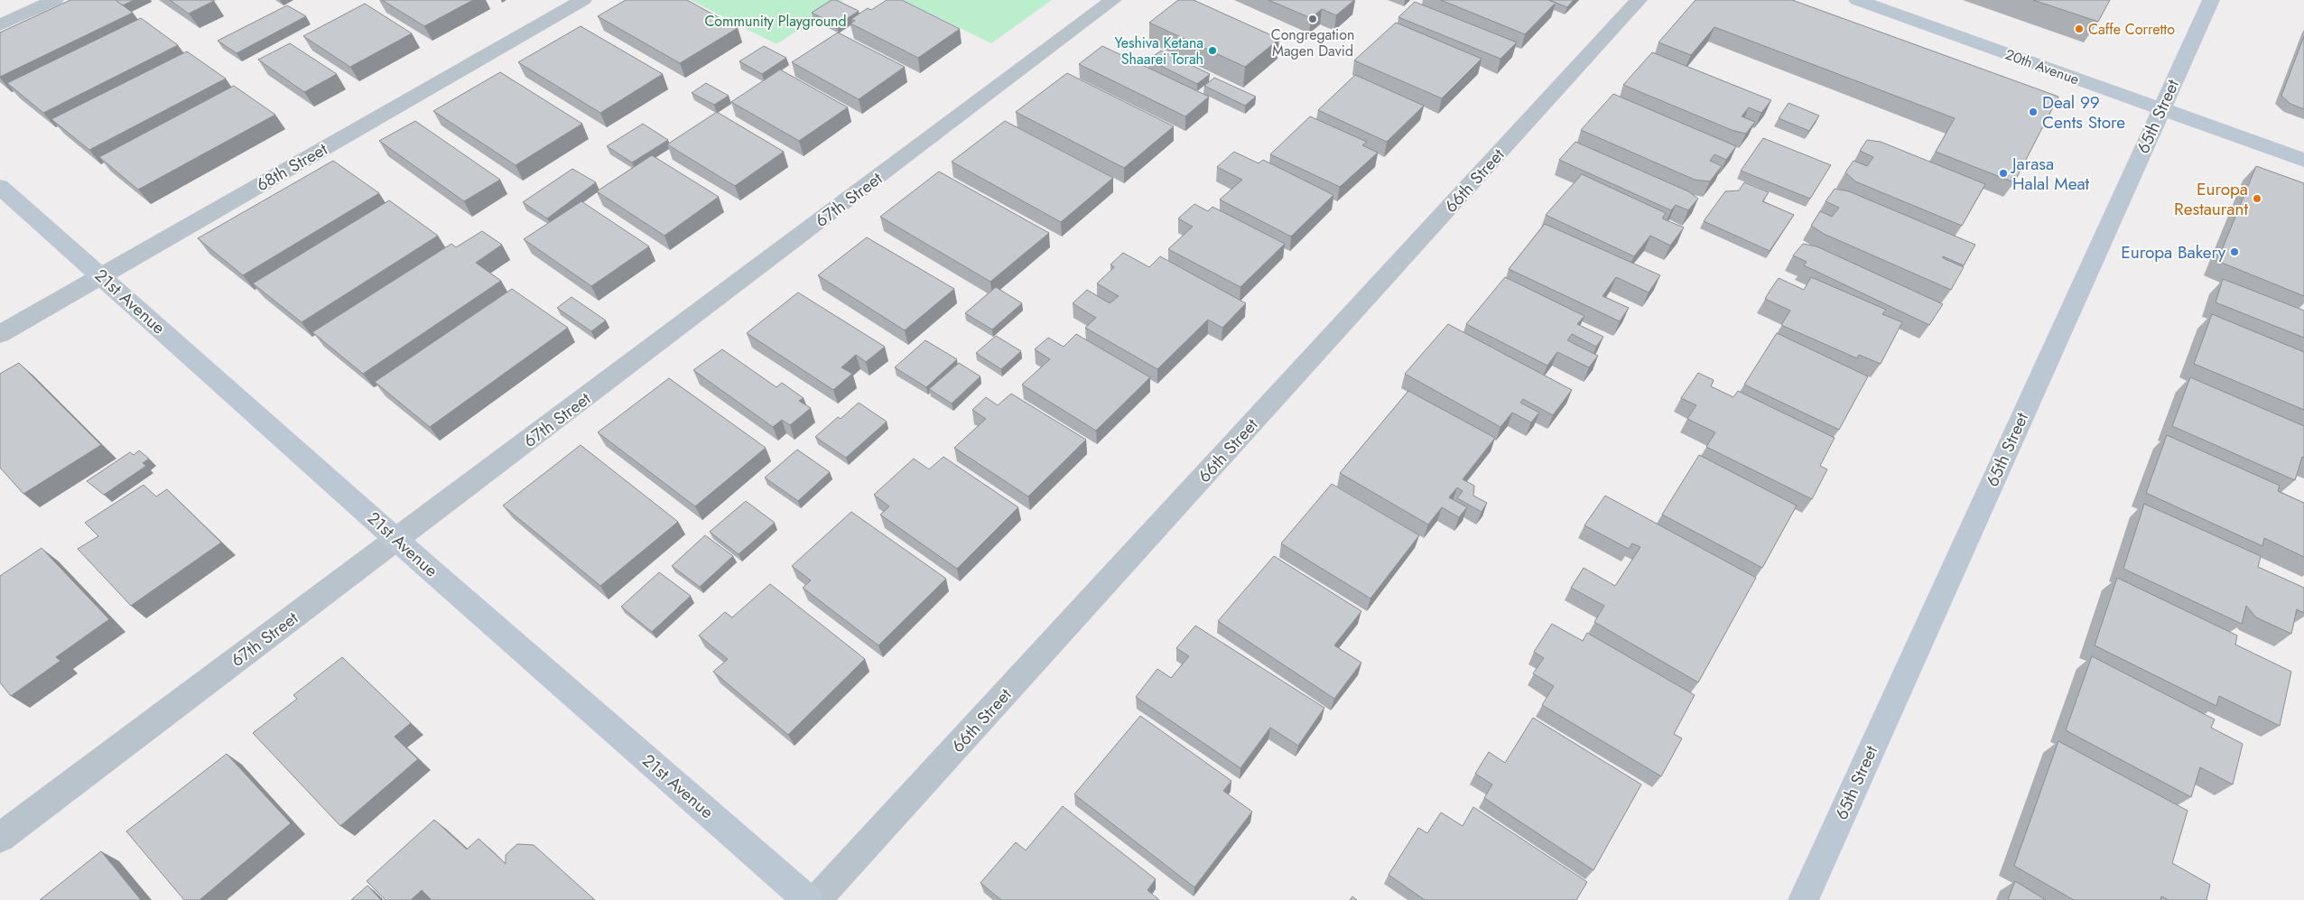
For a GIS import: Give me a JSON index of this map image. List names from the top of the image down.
{
  "streets": {
    "street": [
      "20th Avenue",
      "65th Street",
      "68th Street",
      "66th Street",
      "67th Street",
      "21st Avenue"
    ]
  },
  "crossings": [
    ["20th Avenue", "65th Street"],
    ["68th Street", "21st Avenue"],
    ["67th Street", "21st Avenue"]
  ],
  "parks": ["Community Playground"],
  "places": [
    "Congregation Magen David",
    "Caffe Corretto",
    "Yeshiva Ketana Shaarei Torah",
    "Deal 99 Cents Store",
    "Jarasa Halal Meat",
    "Europa Restaurant",
    "Europa Bakery"
  ]
}
